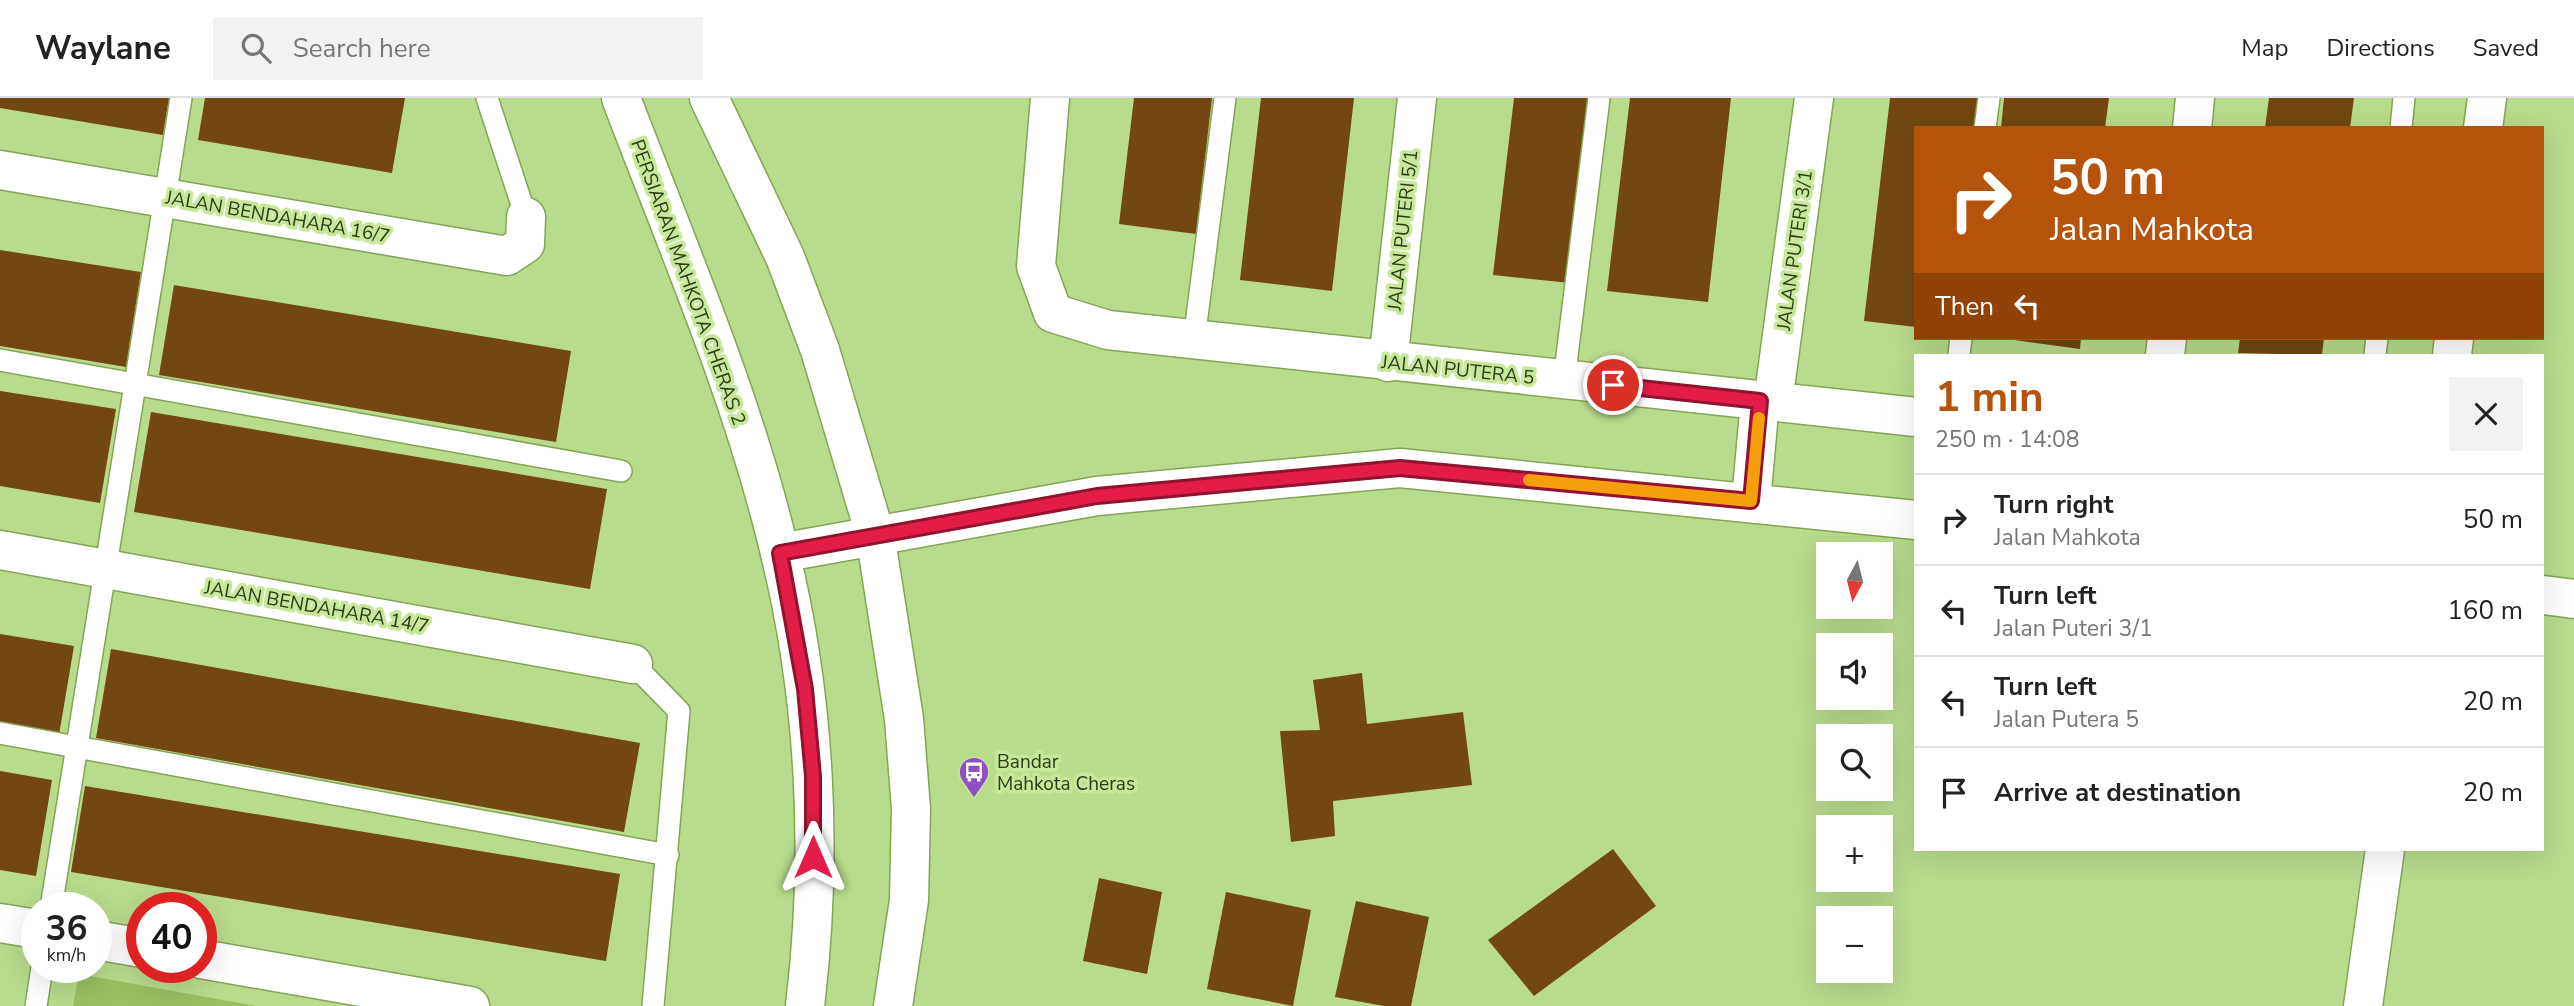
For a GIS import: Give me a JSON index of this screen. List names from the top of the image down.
{
  "streets": {
    "street": [
      "JALAN BENDAHARA 16/7",
      "JALAN PUTERI 5/1",
      "JALAN PUTERI 3/1",
      "PERSIARAN MAHKOTA CHERAS 2",
      "JALAN PUTERA 5",
      "JALAN BENDAHARA 14/7"
    ]
  },
  "crossings": [
    ["JALAN PUTERI 5/1", "JALAN PUTERA 5"],
    ["JALAN PUTERI 3/1", "JALAN PUTERA 5"]
  ],
  "places": {
    "bus stop": ["Bandar Mahkota Cheras"]
  },
  "north": "bottom",
  "page": {
    "header": "Waylane",
    "search": "Search here",
    "nav": ["Map", "Directions", "Saved"],
    "turn": ["50 m", "Jalan Mahkota"],
    "then": "Then",
    "heading": ["1 min", "250 m · 14:08"],
    "list": [
      {
        "name": "Turn right",
        "note": "Jalan Mahkota",
        "value": "50 m"
      },
      {
        "name": "Turn left",
        "note": "Jalan Puteri 3/1",
        "value": "160 m"
      },
      {
        "name": "Turn left",
        "note": "Jalan Putera 5",
        "value": "20 m"
      },
      {
        "name": "Arrive at destination",
        "value": "20 m"
      }
    ],
    "map_buttons": ["+", "−"],
    "speed": "36 km/h",
    "limit": "40"
  }
}
